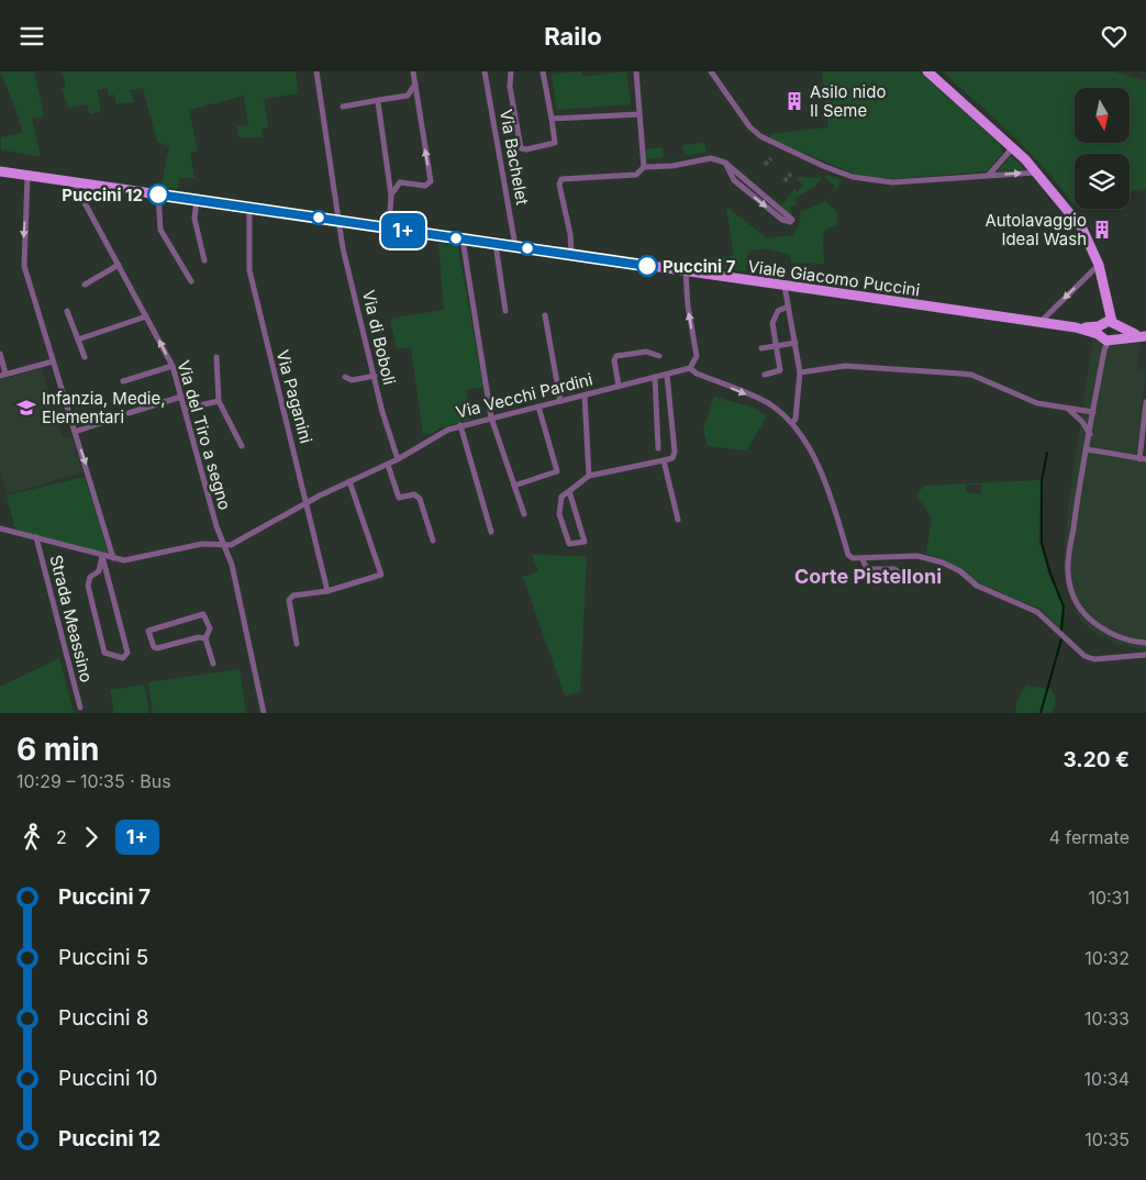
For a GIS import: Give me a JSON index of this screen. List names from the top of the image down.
{
  "streets": {
    "main road": ["Viale Giacomo Puccini"],
    "street": [
      "Via Bachelet",
      "Via di Boboli",
      "Via Vecchi Pardini",
      "Via Paganini",
      "Via del Tiro a segno",
      "Strada Meassino"
    ]
  },
  "crossings": [
    ["Via Bachelet", "Viale Giacomo Puccini"],
    ["Viale Giacomo Puccini", "Via di Boboli"],
    ["Viale Giacomo Puccini", "Via Paganini"],
    ["Viale Giacomo Puccini", "Via del Tiro a segno"],
    ["Via di Boboli", "Via Vecchi Pardini"],
    ["Via Vecchi Pardini", "Via Paganini"],
    ["Via Vecchi Pardini", "Via del Tiro a segno"],
    ["Via Vecchi Pardini", "Strada Meassino"]
  ],
  "districts": ["Corte Pistelloni"],
  "places": {
    "building": ["Asilo nido Il Seme", "Autolavaggio Ideal Wash"],
    "other": ["Puccini 12", "Puccini 7"],
    "school or university": ["Infanzia, Medie, Elementari"]
  },
  "lines": ["bus line 1+"],
  "north": "bottom",
  "page": {
    "header": "Railo",
    "on_map": "1+",
    "heading": ["6 min", "10:29 – 10:35 · Bus", "3.20 €"],
    "legs": ["2", "1+", "4 fermate"],
    "list": [
      {
        "name": "Puccini 7",
        "value": "10:31"
      },
      {
        "name": "Puccini 5",
        "value": "10:32"
      },
      {
        "name": "Puccini 8",
        "value": "10:33"
      },
      {
        "name": "Puccini 10",
        "value": "10:34"
      },
      {
        "name": "Puccini 12",
        "value": "10:35"
      }
    ]
  }
}
